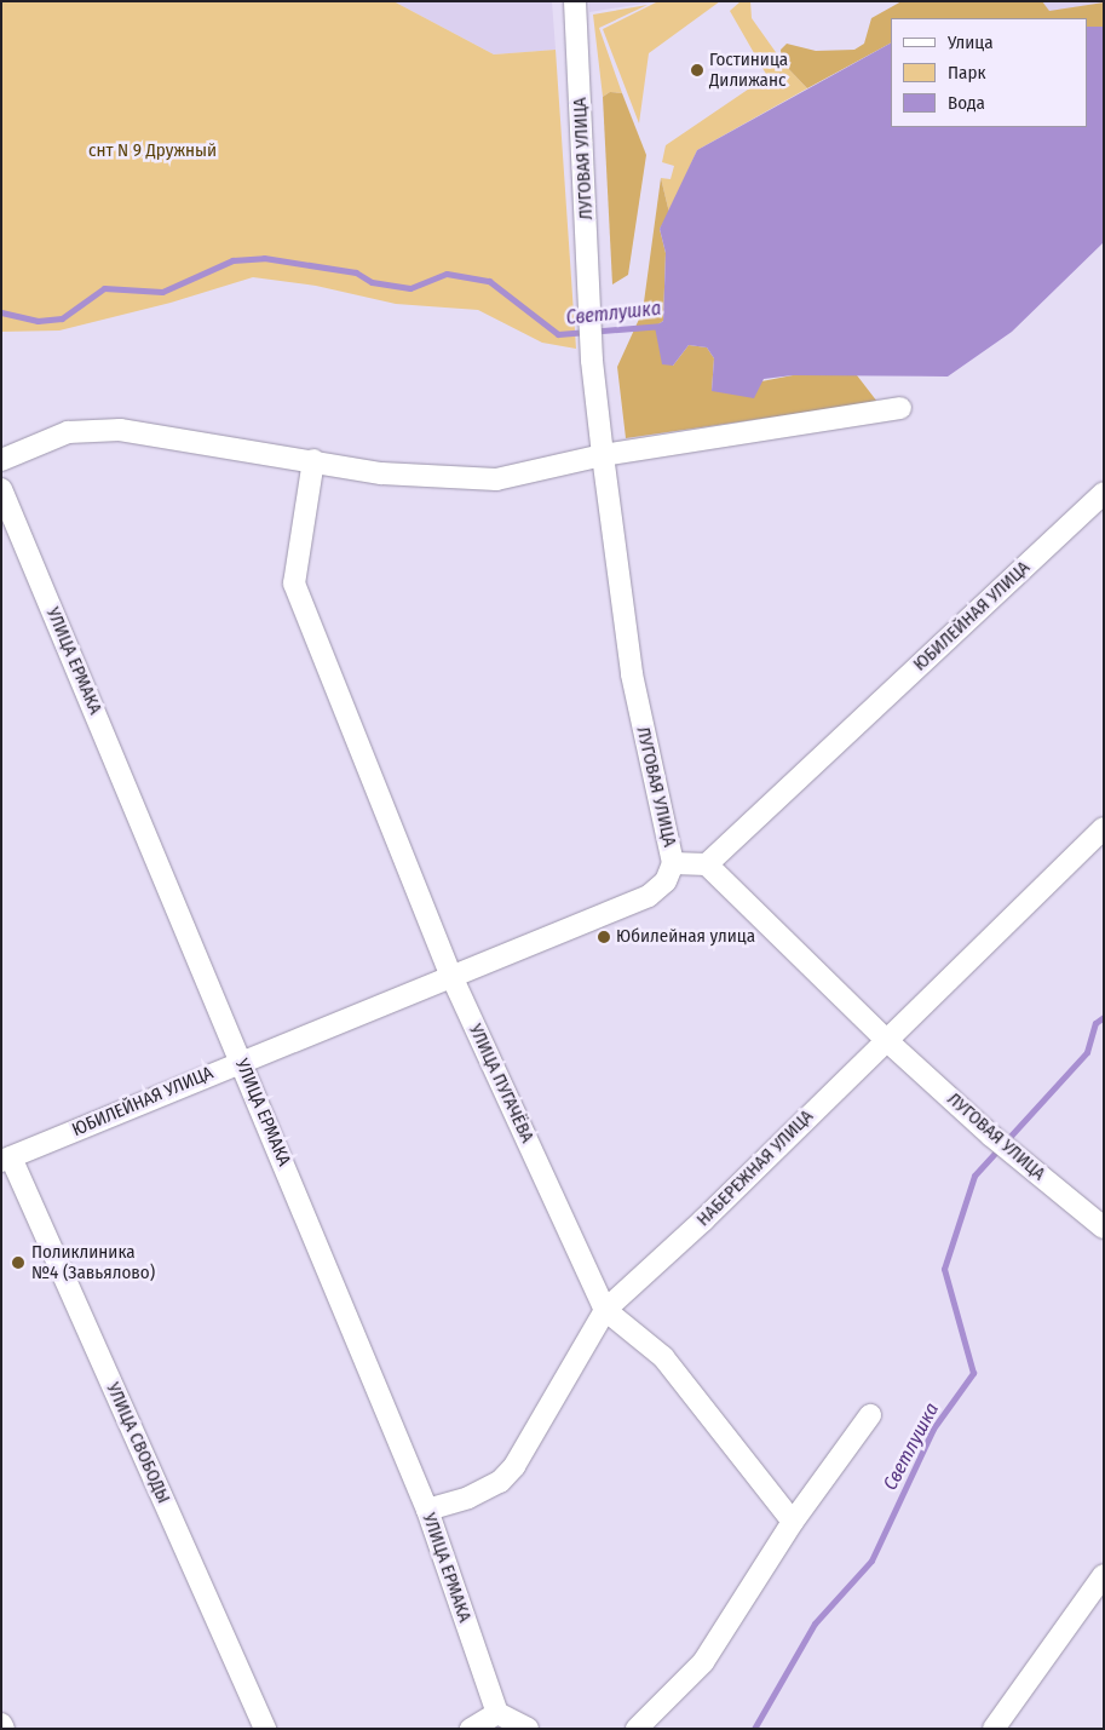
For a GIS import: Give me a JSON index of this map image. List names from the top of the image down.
{
  "streets": {
    "street": [
      "ЛУГОВАЯ УЛИЦА",
      "ЮБИЛЕЙНАЯ УЛИЦА",
      "УЛИЦА ЕРМАКА",
      "УЛИЦА ПУГАЧЁВА",
      "НАБЕРЕЖНАЯ УЛИЦА",
      "УЛИЦА СВОБОДЫ"
    ]
  },
  "crossings": [
    ["ЛУГОВАЯ УЛИЦА", "ЮБИЛЕЙНАЯ УЛИЦА"],
    ["ЛУГОВАЯ УЛИЦА", "НАБЕРЕЖНАЯ УЛИЦА"],
    ["ЮБИЛЕЙНАЯ УЛИЦА", "УЛИЦА ЕРМАКА"],
    ["ЮБИЛЕЙНАЯ УЛИЦА", "УЛИЦА ПУГАЧЁВА"],
    ["ЮБИЛЕЙНАЯ УЛИЦА", "УЛИЦА СВОБОДЫ"],
    ["УЛИЦА ЕРМАКА", "НАБЕРЕЖНАЯ УЛИЦА"],
    ["УЛИЦА ПУГАЧЁВА", "НАБЕРЕЖНАЯ УЛИЦА"]
  ],
  "water": ["Светлушка"],
  "parks": ["снт N 9 Дружный"],
  "places": ["Гостиница Дилижанс", "Юбилейная улица", "Поликлиника №4 (Завьялово)"],
  "legend": ["Улица", "Парк", "Вода"]
}
